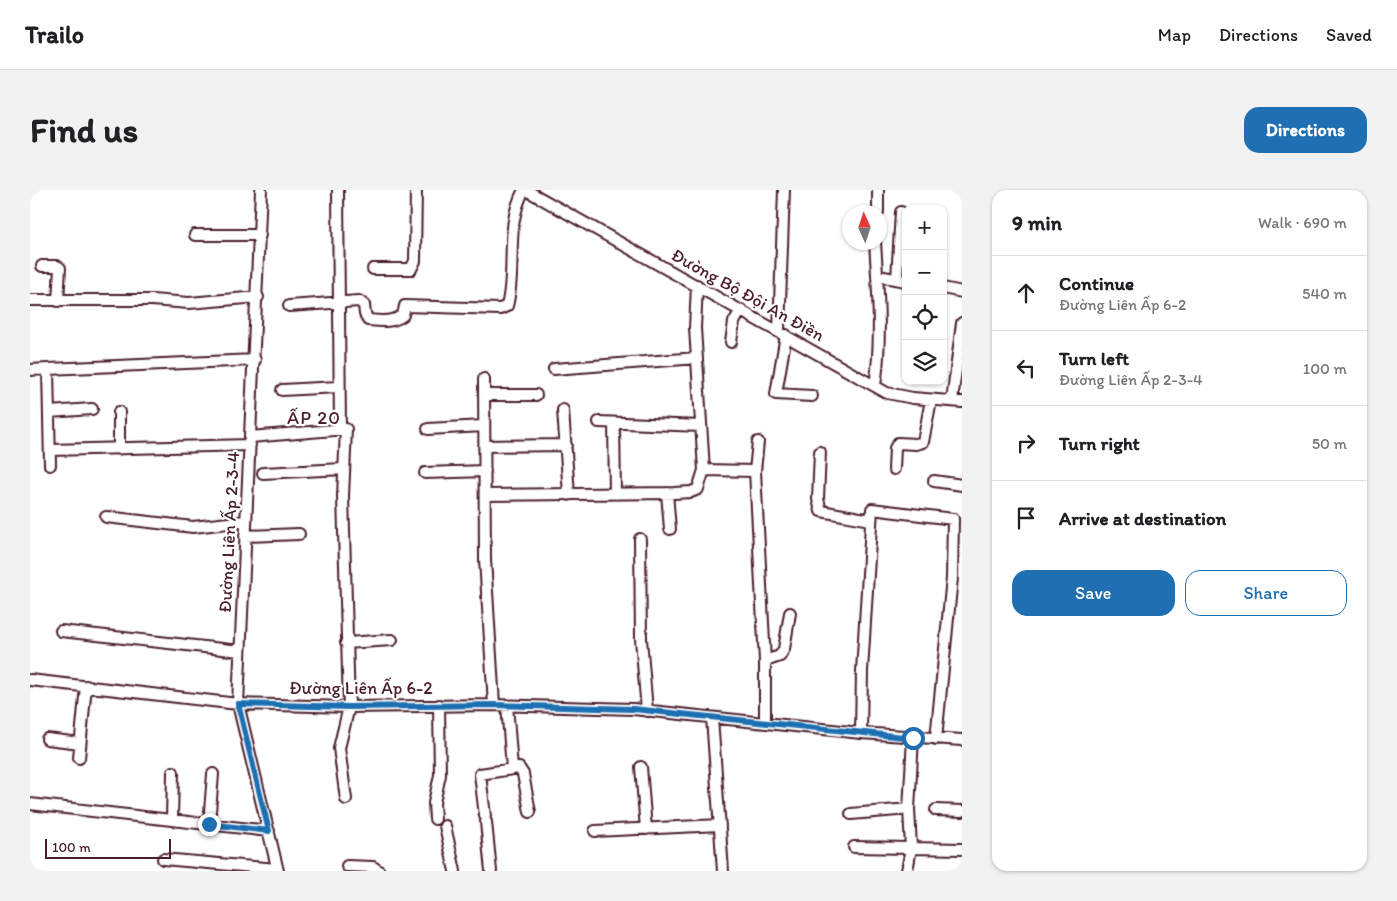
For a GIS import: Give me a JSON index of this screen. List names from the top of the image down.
{
  "streets": {
    "street": ["Đường Bộ Đội An Điền", "Đường Liên Ấp 2-3-4", "Đường Liên Ấp 6-2"]
  },
  "crossings": [
    ["Đường Liên Ấp 2-3-4", "Đường Liên Ấp 6-2"]
  ],
  "districts": ["ẤP 20"],
  "scale_bar": "100 m",
  "north": "top",
  "page": {
    "header": "Trailo",
    "nav": ["Map", "Directions", "Saved"],
    "buttons": [
      "Directions",
      ["Save", "Share"]
    ],
    "title": "Find us",
    "heading": ["9 min", "Walk · 690 m"],
    "map_buttons": ["+", "−"],
    "list": [
      ["Continue", "Đường Liên Ấp 6-2", "540 m"],
      ["Turn left", "Đường Liên Ấp 2-3-4", "100 m"],
      ["Turn right", "50 m"],
      "Arrive at destination"
    ],
    "scale": "100 m"
  }
}
